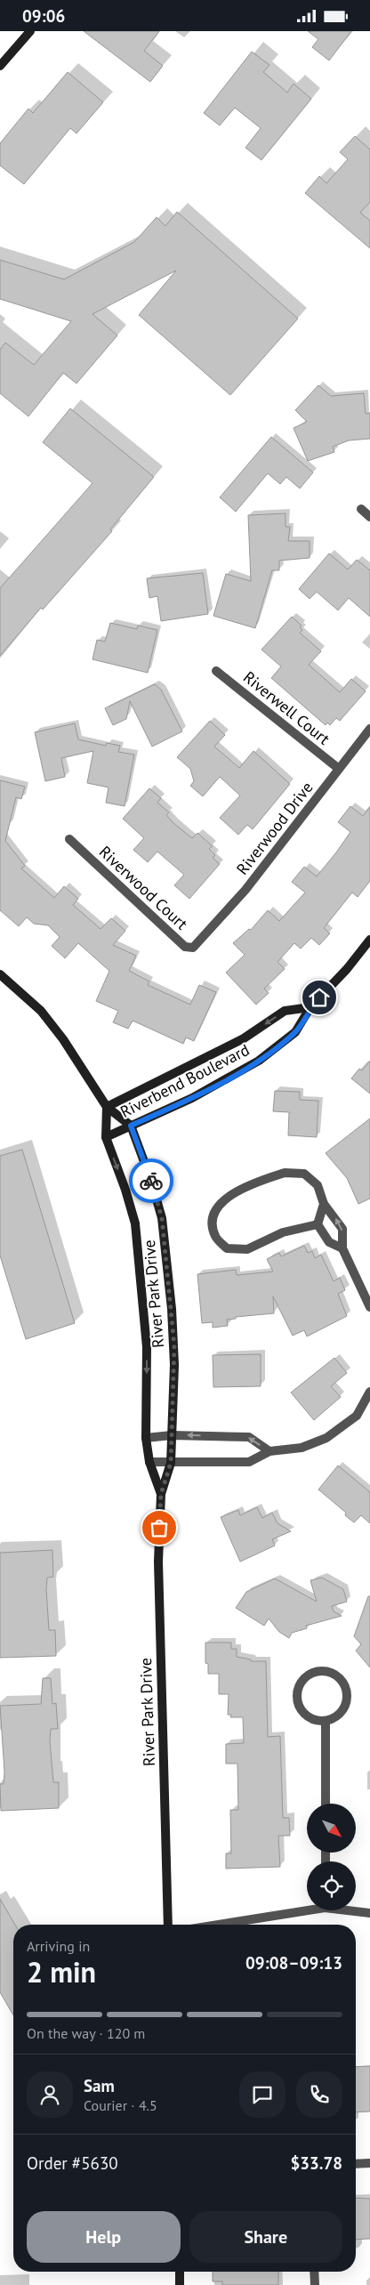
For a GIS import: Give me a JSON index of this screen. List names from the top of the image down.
{
  "streets": {
    "street": [
      "Riverwell Court",
      "Riverwood Drive",
      "Riverwood Court",
      "Riverbend Boulevard",
      "River Park Drive"
    ]
  },
  "crossings": [
    ["Riverwell Court", "Riverwood Drive"],
    ["Riverwood Drive", "Riverwood Court"],
    ["Riverbend Boulevard", "River Park Drive"]
  ],
  "north": "bottom right",
  "page": {
    "status": "09:06",
    "heading": ["2 min", "Arriving in", "09:08–09:13"],
    "panel": [
      "Sam",
      "Courier · 4.5",
      "Order #5630",
      "$33.78"
    ],
    "bar": "On the way · 120 m",
    "buttons": ["Help", "Share"]
  }
}
